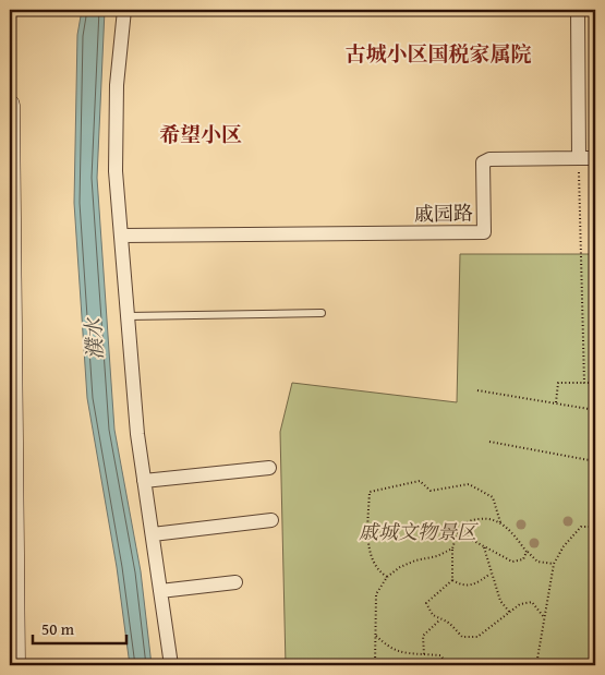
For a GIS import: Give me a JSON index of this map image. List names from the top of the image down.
{
  "streets": {
    "street": ["戚园路"]
  },
  "districts": ["古城小区国税家属院", "希望小区"],
  "water": ["濮水"],
  "parks": ["戚城文物景区"],
  "scale_bar": "50 m"
}
